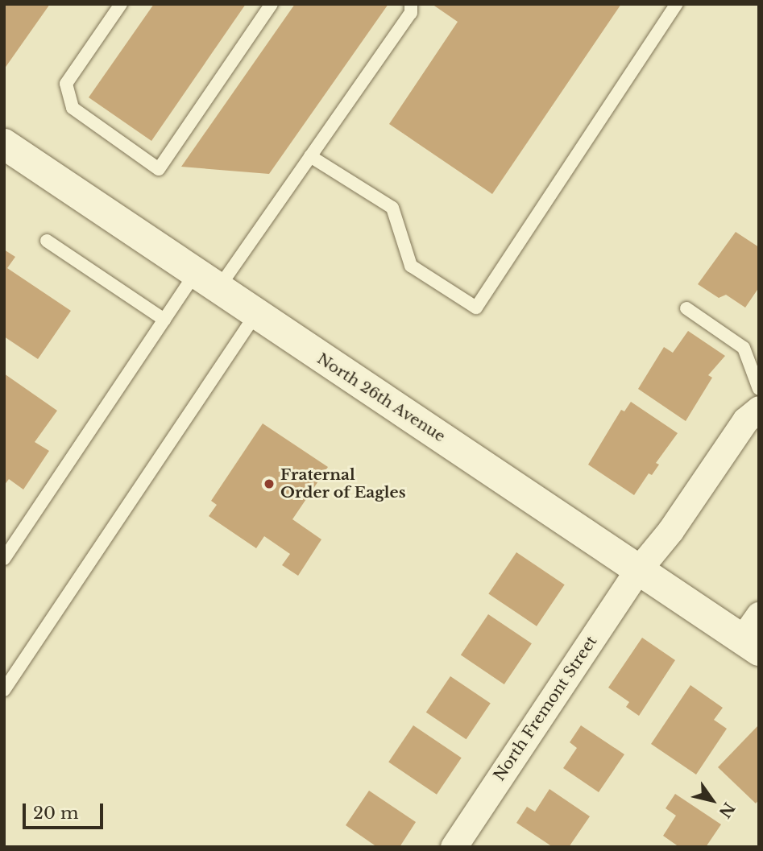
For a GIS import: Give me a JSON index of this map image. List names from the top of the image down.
{
  "streets": {
    "street": ["North 26th Avenue", "North Fremont Street"]
  },
  "crossings": [
    ["North 26th Avenue", "North Fremont Street"]
  ],
  "places": ["Fraternal Order of Eagles"],
  "scale_bar": "20 m",
  "north": "bottom right"
}
